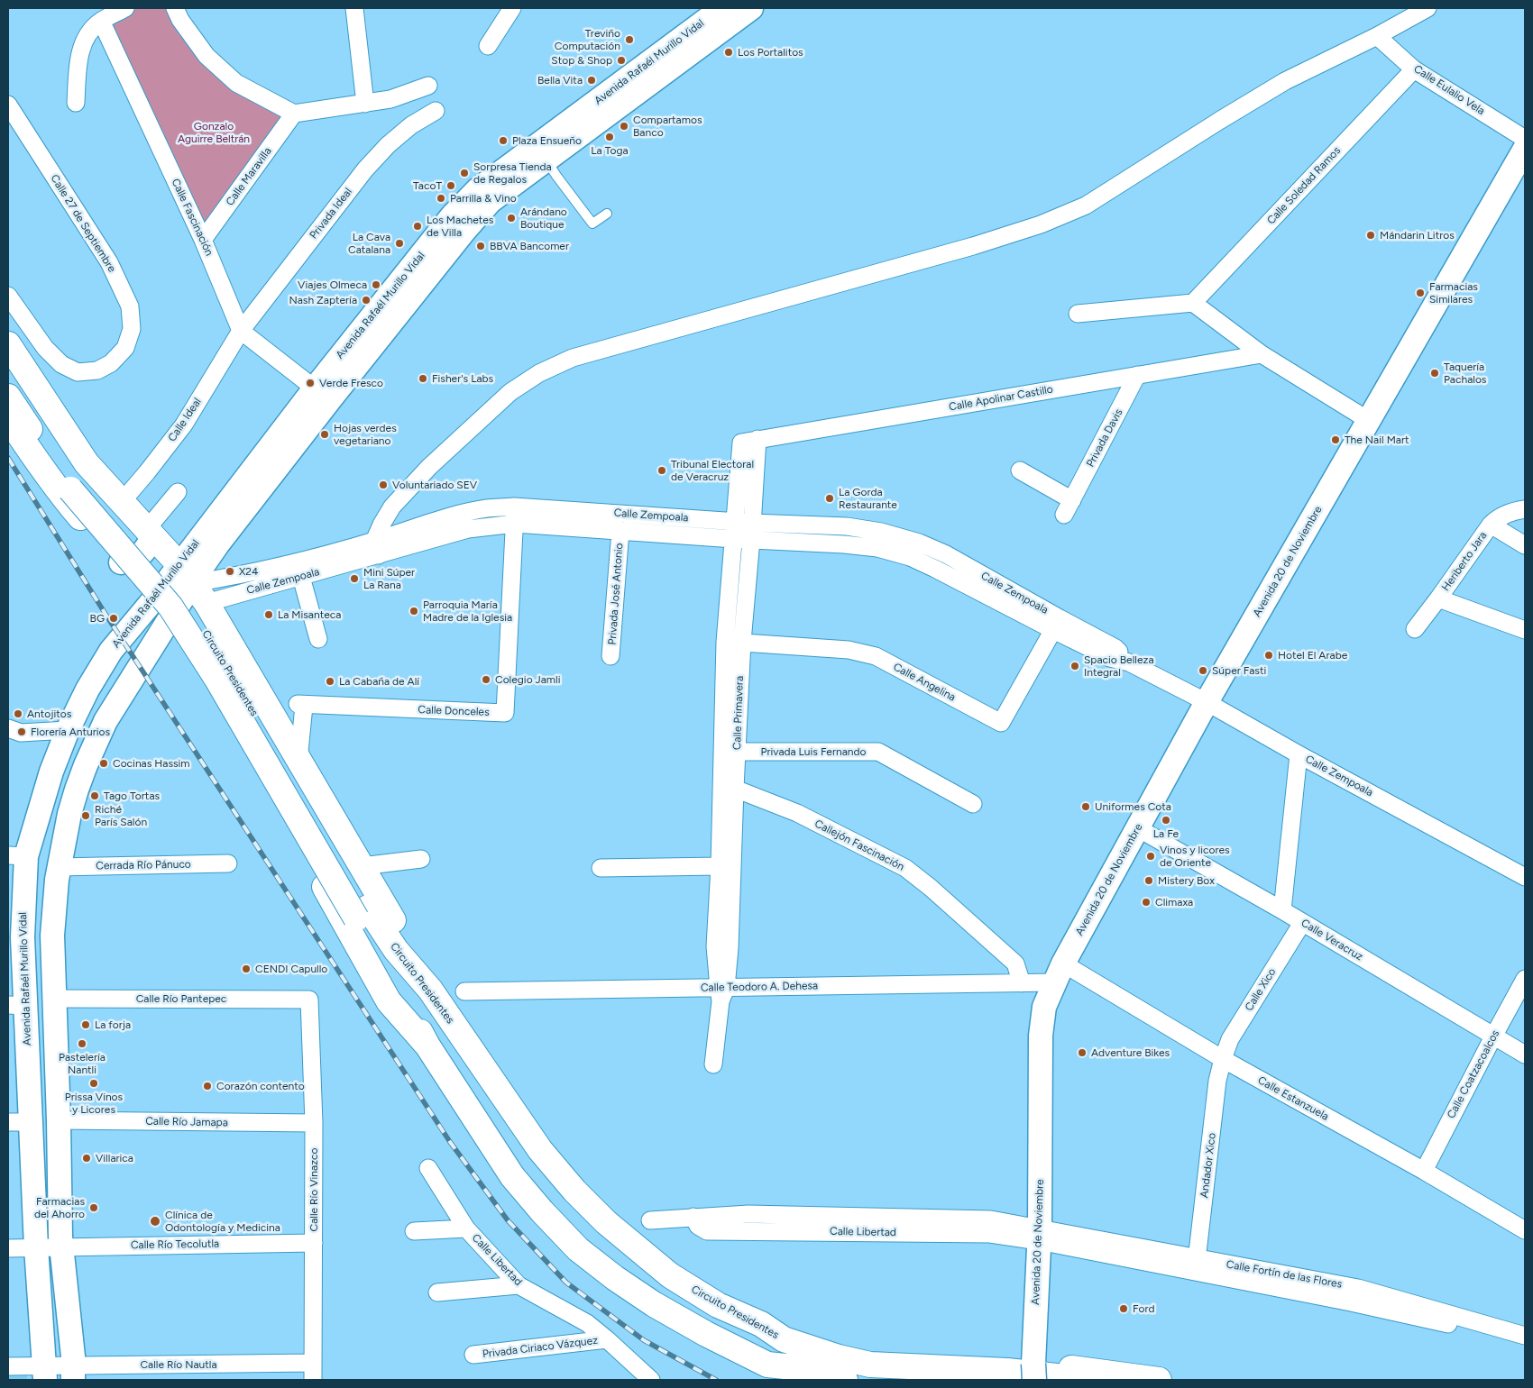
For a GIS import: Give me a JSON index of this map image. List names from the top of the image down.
{
  "streets": {
    "main road": [
      "Avenida Rafaél Murillo Vidal",
      "Calle Zempoala",
      "Avenida 20 de Noviembre",
      "Circuito Presidentes"
    ],
    "street": [
      "Calle Eulalio Vela",
      "Calle Maravilla",
      "Calle Soledad Ramos",
      "Privada Ideal",
      "Calle Fascinación",
      "Calle 27 de Septiembre",
      "Calle Apolinar Castillo",
      "Calle Ideal",
      "Privada Davis",
      "Heriberto Jara",
      "Privada José Antonio",
      "Calle Angelina",
      "Calle Donceles",
      "Calle Primavera",
      "Privada Luis Fernando",
      "Callejón Fascinación",
      "Cerrada Río Pánuco",
      "Calle Veracruz",
      "Calle Teodoro A. Dehesa",
      "Calle Xico",
      "Calle Río Pantepec",
      "Calle Coatzacoalcos",
      "Calle Estanzuela",
      "Calle Río Jamapa",
      "Andador Xico",
      "Calle Río Vinazco",
      "Calle Libertad",
      "Calle Río Tecolutla",
      "Calle Fortín de las Flores",
      "Privada Ciriaco Vázquez",
      "Calle Río Nautla"
    ]
  },
  "crossings": [
    ["Avenida Rafaél Murillo Vidal", "Calle Fascinación"],
    ["Avenida Rafaél Murillo Vidal", "Calle Zempoala"],
    ["Avenida Rafaél Murillo Vidal", "Calle Río Tecolutla"],
    ["Avenida Rafaél Murillo Vidal", "Calle Río Nautla"],
    ["Calle Eulalio Vela", "Calle Soledad Ramos"],
    ["Calle Maravilla", "Calle Fascinación"],
    ["Privada Ideal", "Calle Fascinación"],
    ["Privada Ideal", "Calle Ideal"],
    ["Calle Fascinación", "Calle Ideal"],
    ["Calle Apolinar Castillo", "Privada Davis"],
    ["Calle Apolinar Castillo", "Calle Primavera"],
    ["Calle Zempoala", "Avenida 20 de Noviembre"],
    ["Calle Zempoala", "Privada José Antonio"],
    ["Calle Zempoala", "Calle Angelina"],
    ["Calle Zempoala", "Calle Donceles"],
    ["Calle Zempoala", "Calle Primavera"],
    ["Avenida 20 de Noviembre", "Calle Veracruz"],
    ["Avenida 20 de Noviembre", "Calle Teodoro A. Dehesa"],
    ["Avenida 20 de Noviembre", "Calle Estanzuela"],
    ["Avenida 20 de Noviembre", "Calle Libertad"],
    ["Avenida 20 de Noviembre", "Calle Fortín de las Flores"],
    ["Calle Angelina", "Calle Primavera"],
    ["Calle Primavera", "Privada Luis Fernando"],
    ["Calle Primavera", "Callejón Fascinación"],
    ["Calle Primavera", "Calle Teodoro A. Dehesa"],
    ["Callejón Fascinación", "Calle Teodoro A. Dehesa"],
    ["Calle Veracruz", "Calle Xico"],
    ["Calle Veracruz", "Calle Coatzacoalcos"],
    ["Calle Teodoro A. Dehesa", "Calle Estanzuela"],
    ["Calle Xico", "Calle Estanzuela"],
    ["Calle Xico", "Andador Xico"],
    ["Calle Río Pantepec", "Calle Río Vinazco"],
    ["Calle Coatzacoalcos", "Calle Estanzuela"],
    ["Calle Estanzuela", "Andador Xico"],
    ["Calle Río Jamapa", "Calle Río Vinazco"],
    ["Andador Xico", "Calle Fortín de las Flores"],
    ["Calle Río Vinazco", "Calle Río Tecolutla"],
    ["Calle Río Vinazco", "Calle Río Nautla"],
    ["Calle Libertad", "Calle Fortín de las Flores"],
    ["Calle Libertad", "Privada Ciriaco Vázquez"]
  ],
  "parks": ["Gonzalo Aguirre Beltrán"],
  "places": [
    "Treviño Computación",
    "Los Portalitos",
    "Stop & Shop",
    "Bella Vita",
    "Compartamos Banco",
    "La Toga",
    "Plaza Ensueño",
    "Sorpresa Tienda de Regalos",
    "TacoT",
    "Parrilla & Vino",
    "Arándano Boutique",
    "Los Machetes de Villa",
    "Mándarin Litros",
    "La Cava Catalana",
    "BBVA Bancomer",
    "Viajes Olmeca",
    "Farmacias Similares",
    "Nash Zaptería",
    "Taquería Pachalos",
    "Fisher's Labs",
    "Verde Fresco",
    "Hojas verdes vegetariano",
    "The Nail Mart",
    "Tribunal Electoral de Veracruz",
    "Voluntariado SEV",
    "La Gorda Restaurante",
    "X24",
    "Mini Súper La Rana",
    "Parroquia María Madre de la Iglesia",
    "La Misanteca",
    "BG",
    "Hotel El Arabe",
    "Spacio Belleza Integral",
    "Súper Fasti",
    "Colegio Jamli",
    "La Cabaña de Alí",
    "Antojitos",
    "Florería Anturios",
    "Cocinas Hassim",
    "Tago Tortas",
    "Uniformes Cota",
    "Riché París Salón",
    "La Fe",
    "Vinos y licores de Oriente",
    "Mistery Box",
    "Climaxa",
    "CENDI Capullo",
    "La forja",
    "Pastelería Nantli",
    "Adventure Bikes",
    "Prissa Vinos y Licores",
    "Corazón contento",
    "Villarica",
    "Farmacias del Ahorro",
    "Clínica de Odontología y Medicina",
    "Ford"
  ]
}
